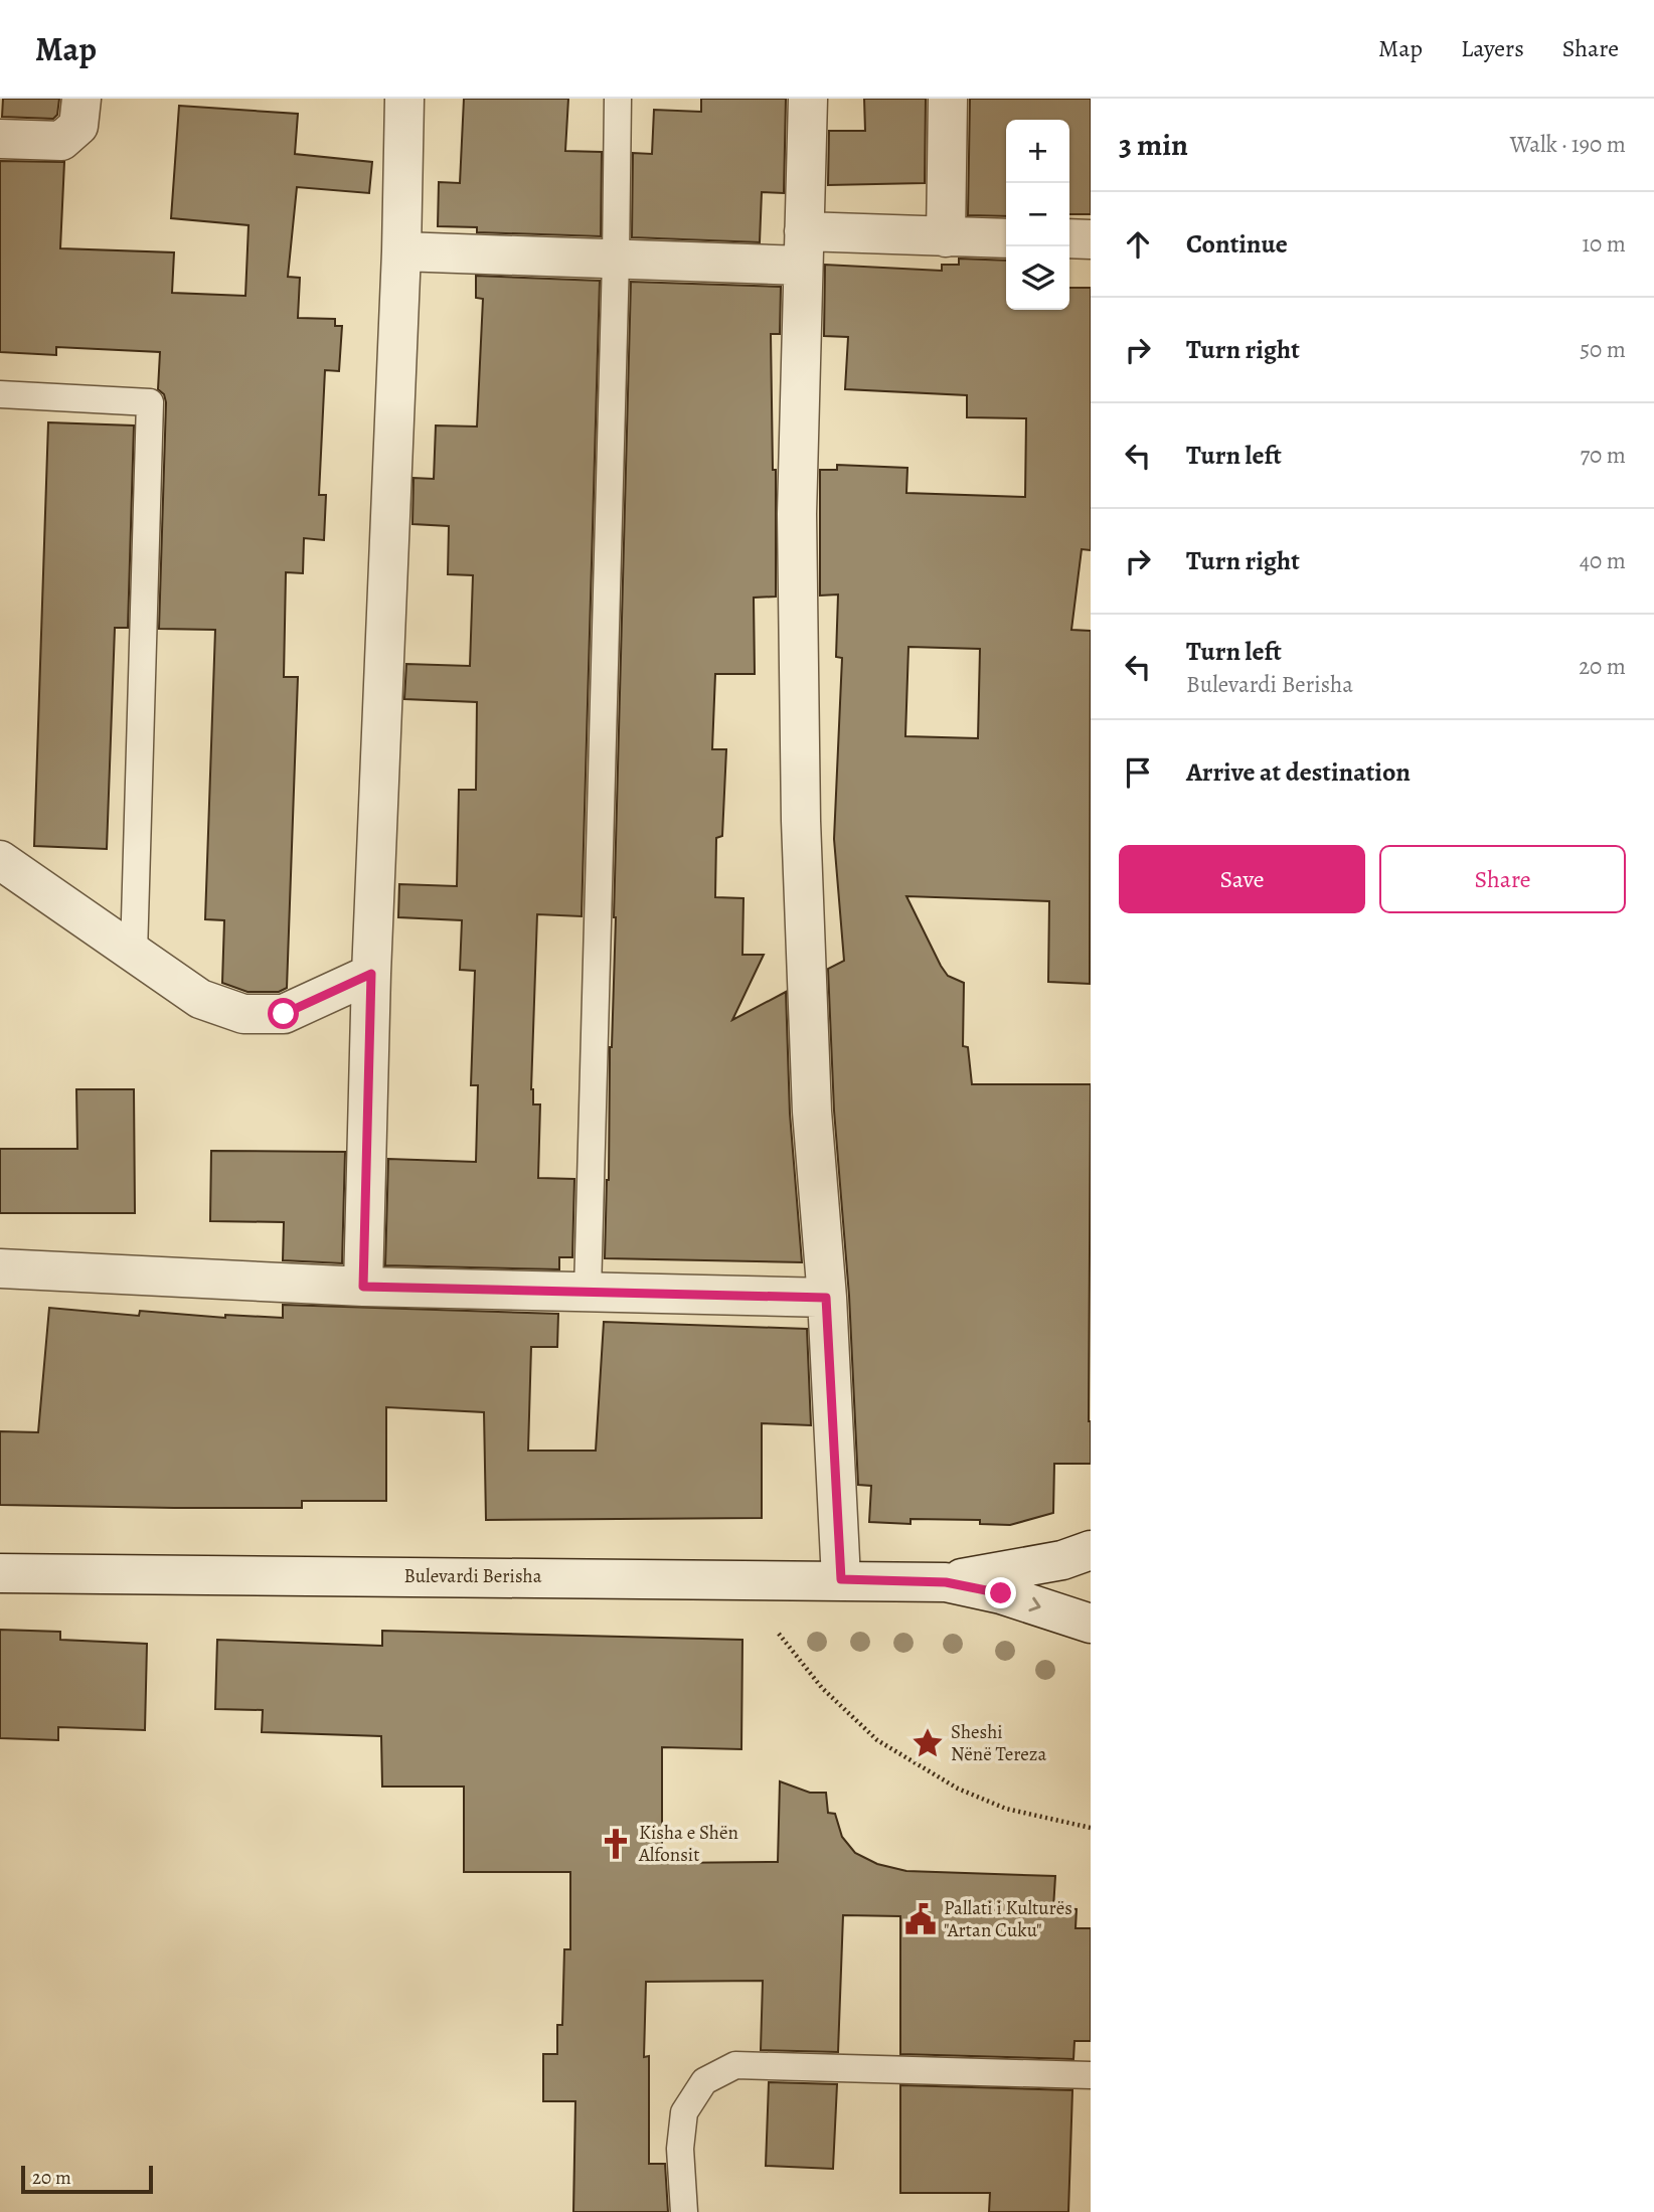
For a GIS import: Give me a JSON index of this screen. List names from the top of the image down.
{
  "streets": {
    "street": ["Bulevardi Berisha"]
  },
  "places": {
    "place": ["Sheshi Nënë Tereza"],
    "church": ["Kisha e Shën Alfonsit"],
    "public building": ["Pallati i Kulturës \"Artan Cuku\""]
  },
  "scale_bar": "20 m",
  "page": {
    "header": "Map",
    "nav": ["Map", "Layers", "Share"],
    "heading": ["3 min", "Walk · 190 m"],
    "map_buttons": ["+", "−"],
    "list": [
      ["Continue", "10 m"],
      ["Turn right", "50 m"],
      ["Turn left", "70 m"],
      ["Turn right", "40 m"],
      ["Turn left", "Bulevardi Berisha", "20 m"],
      "Arrive at destination"
    ],
    "buttons": ["Save", "Share"],
    "scale": "20 m"
  }
}
